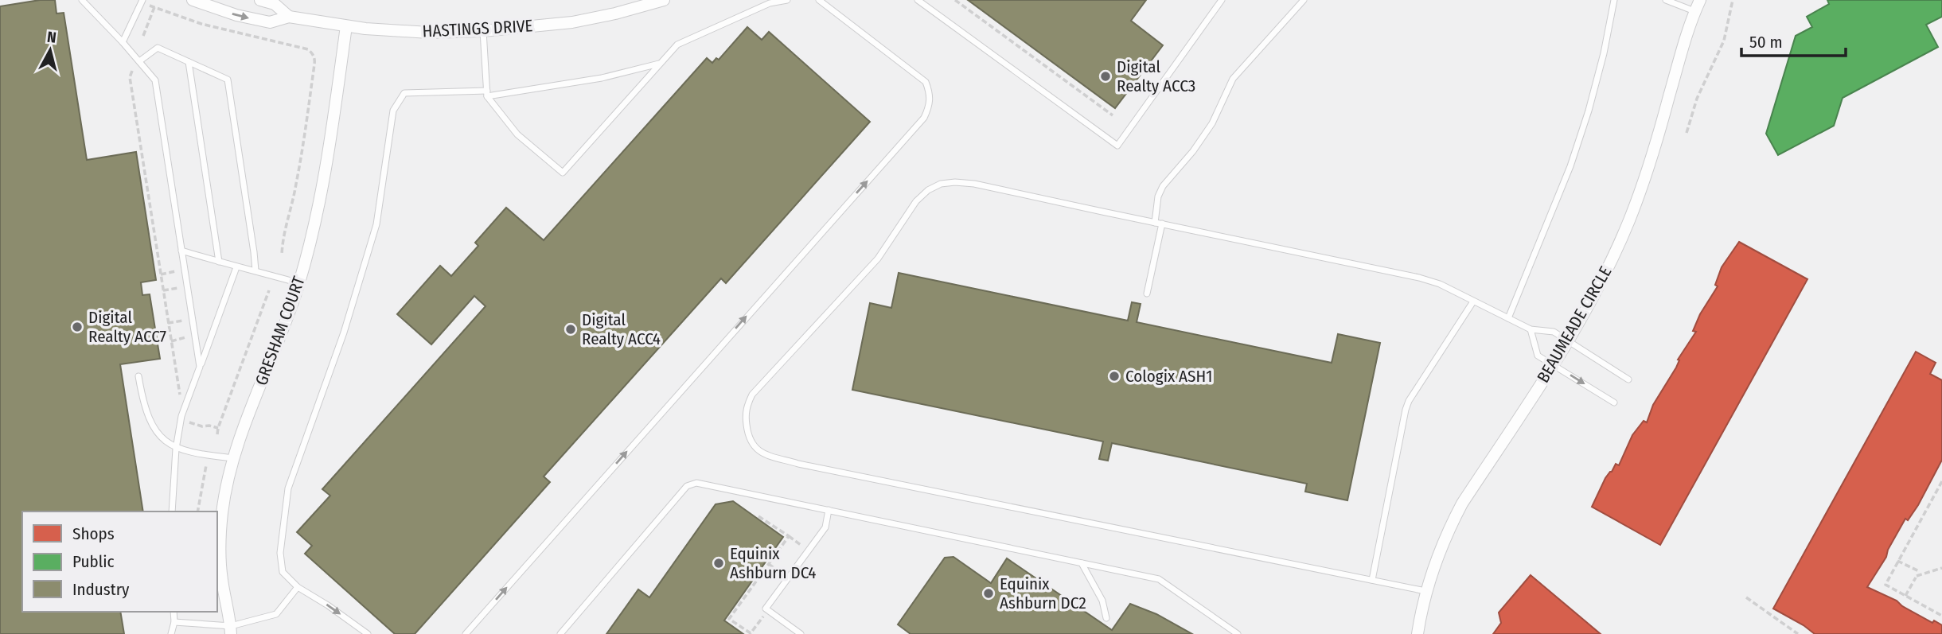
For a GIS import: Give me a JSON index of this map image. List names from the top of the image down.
{
  "streets": {
    "street": ["HASTINGS DRIVE", "BEAUMEADE CIRCLE", "GRESHAM COURT"]
  },
  "crossings": [
    ["HASTINGS DRIVE", "GRESHAM COURT"]
  ],
  "places": [
    "Digital Realty ACC3",
    "Digital Realty ACC7",
    "Digital Realty ACC4",
    "Cologix ASH1",
    "Equinix Ashburn DC4",
    "Equinix Ashburn DC2"
  ],
  "legend": ["Shops", "Public", "Industry"],
  "scale_bar": "50 m",
  "north": "top"
}
